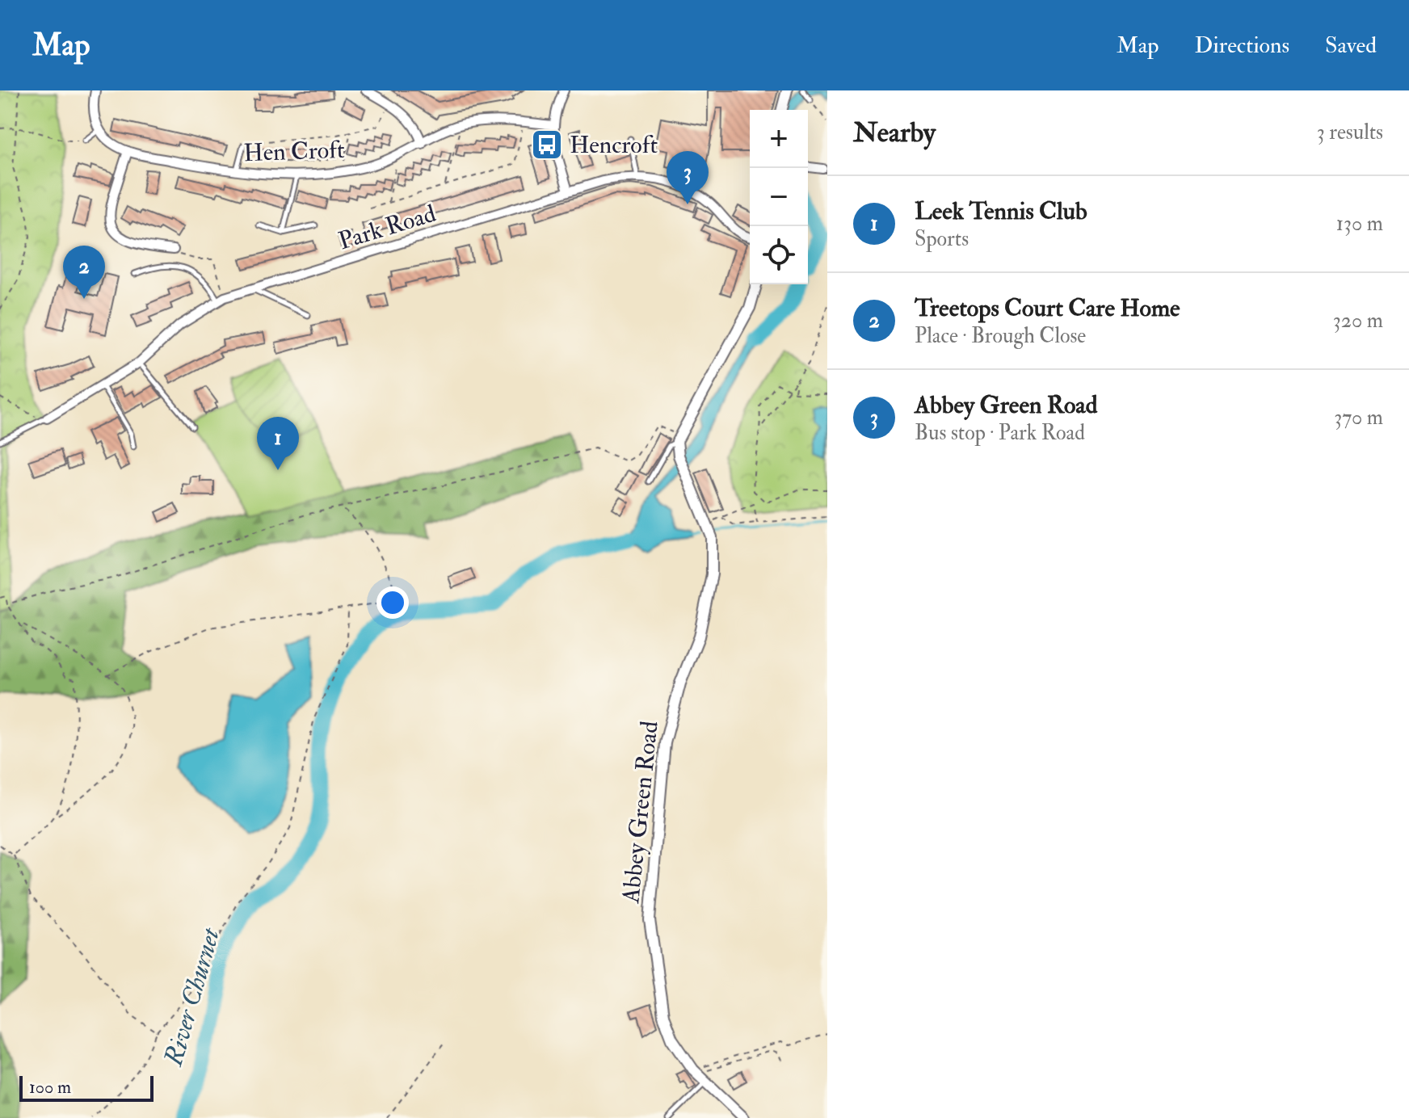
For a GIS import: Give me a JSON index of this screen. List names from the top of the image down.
{
  "streets": {
    "street": ["Hen Croft", "Park Road", "Abbey Green Road"]
  },
  "water": ["River Churnet"],
  "places": {
    "bus stop": ["Hencroft"]
  },
  "scale_bar": "100 m",
  "page": {
    "header": "Map",
    "nav": ["Map", "Directions", "Saved"],
    "heading": ["Nearby", "3 results"],
    "map_buttons": ["+", "−"],
    "pins": ["3", "2", "1"],
    "list": [
      {
        "mark": "1",
        "name": "Leek Tennis Club",
        "note": "Sports",
        "value": "130 m"
      },
      {
        "mark": "2",
        "name": "Treetops Court Care Home",
        "note": "Place · Brough Close",
        "value": "320 m"
      },
      {
        "mark": "3",
        "name": "Abbey Green Road",
        "note": "Bus stop · Park Road",
        "value": "370 m"
      }
    ],
    "scale": "100 m"
  }
}
